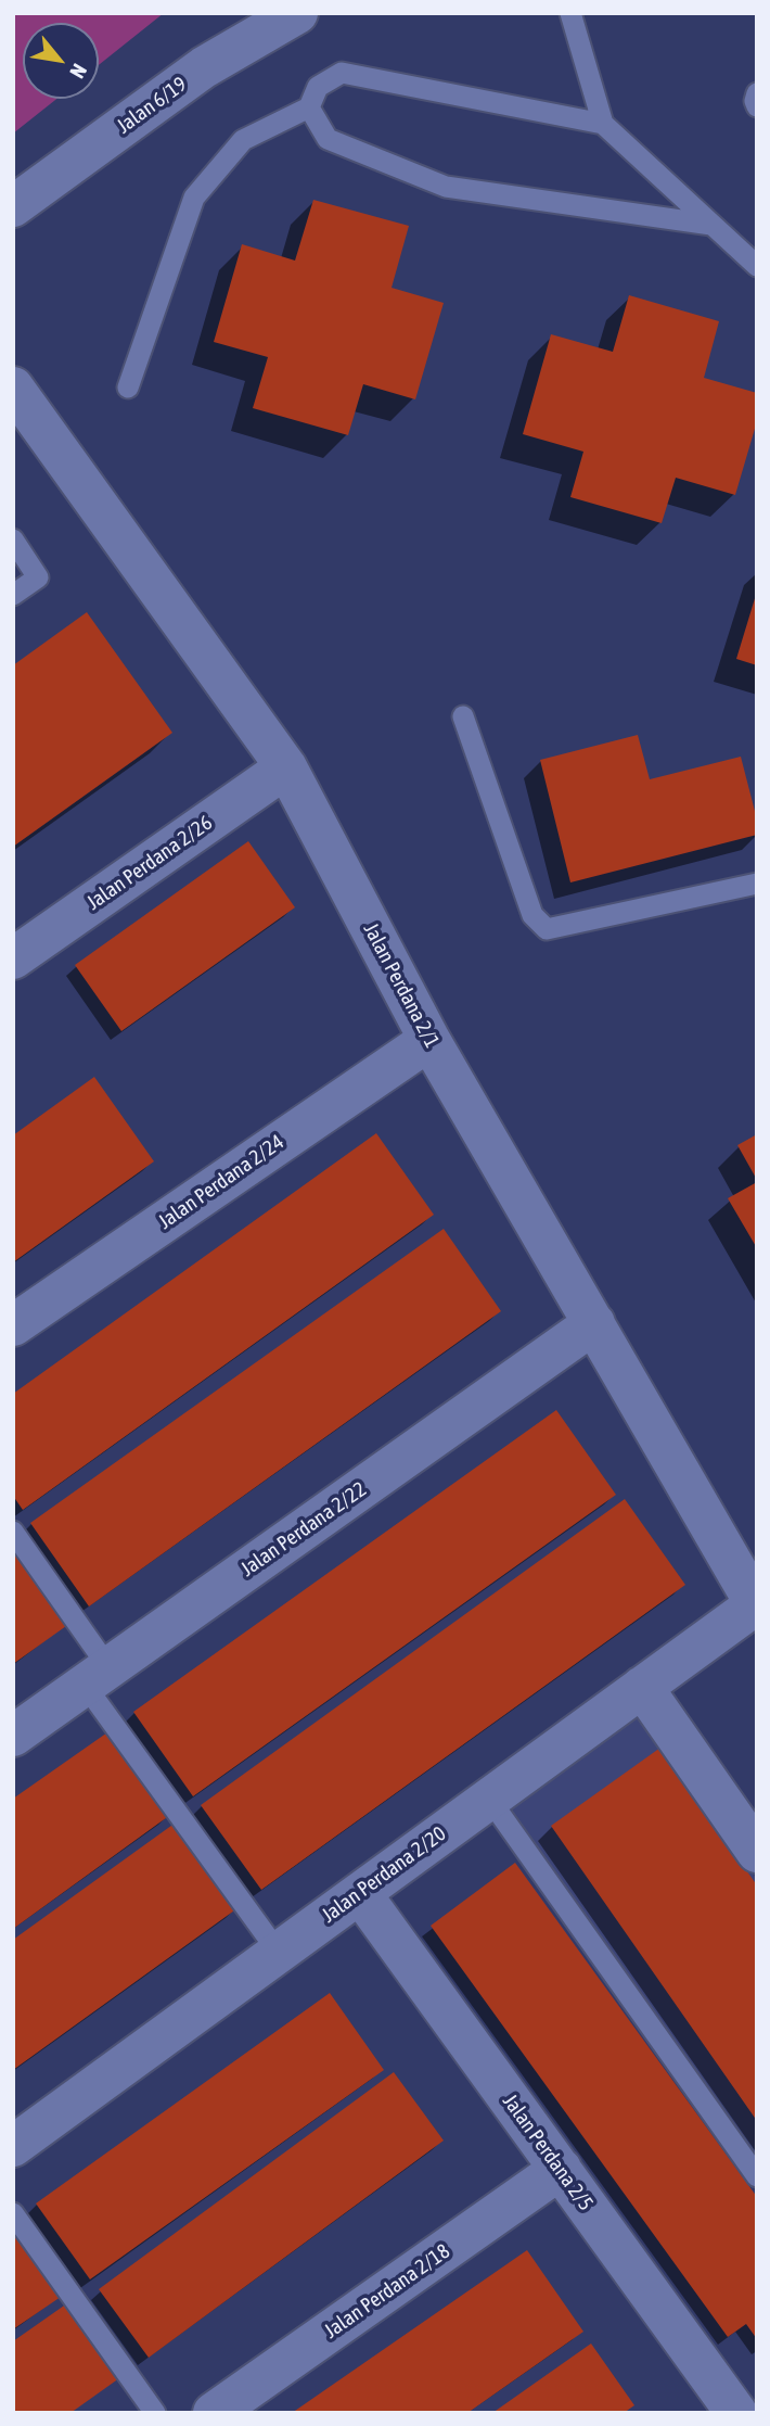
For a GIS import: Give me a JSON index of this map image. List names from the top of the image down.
{
  "streets": {
    "street": [
      "Jalan 6/19",
      "Jalan Perdana 2/26",
      "Jalan Perdana 2/1",
      "Jalan Perdana 2/24",
      "Jalan Perdana 2/22",
      "Jalan Perdana 2/20",
      "Jalan Perdana 2/5",
      "Jalan Perdana 2/18"
    ]
  },
  "crossings": [
    ["Jalan Perdana 2/26", "Jalan Perdana 2/1"],
    ["Jalan Perdana 2/1", "Jalan Perdana 2/24"],
    ["Jalan Perdana 2/1", "Jalan Perdana 2/22"],
    ["Jalan Perdana 2/1", "Jalan Perdana 2/20"],
    ["Jalan Perdana 2/20", "Jalan Perdana 2/5"],
    ["Jalan Perdana 2/5", "Jalan Perdana 2/18"]
  ],
  "north": "bottom right"
}
